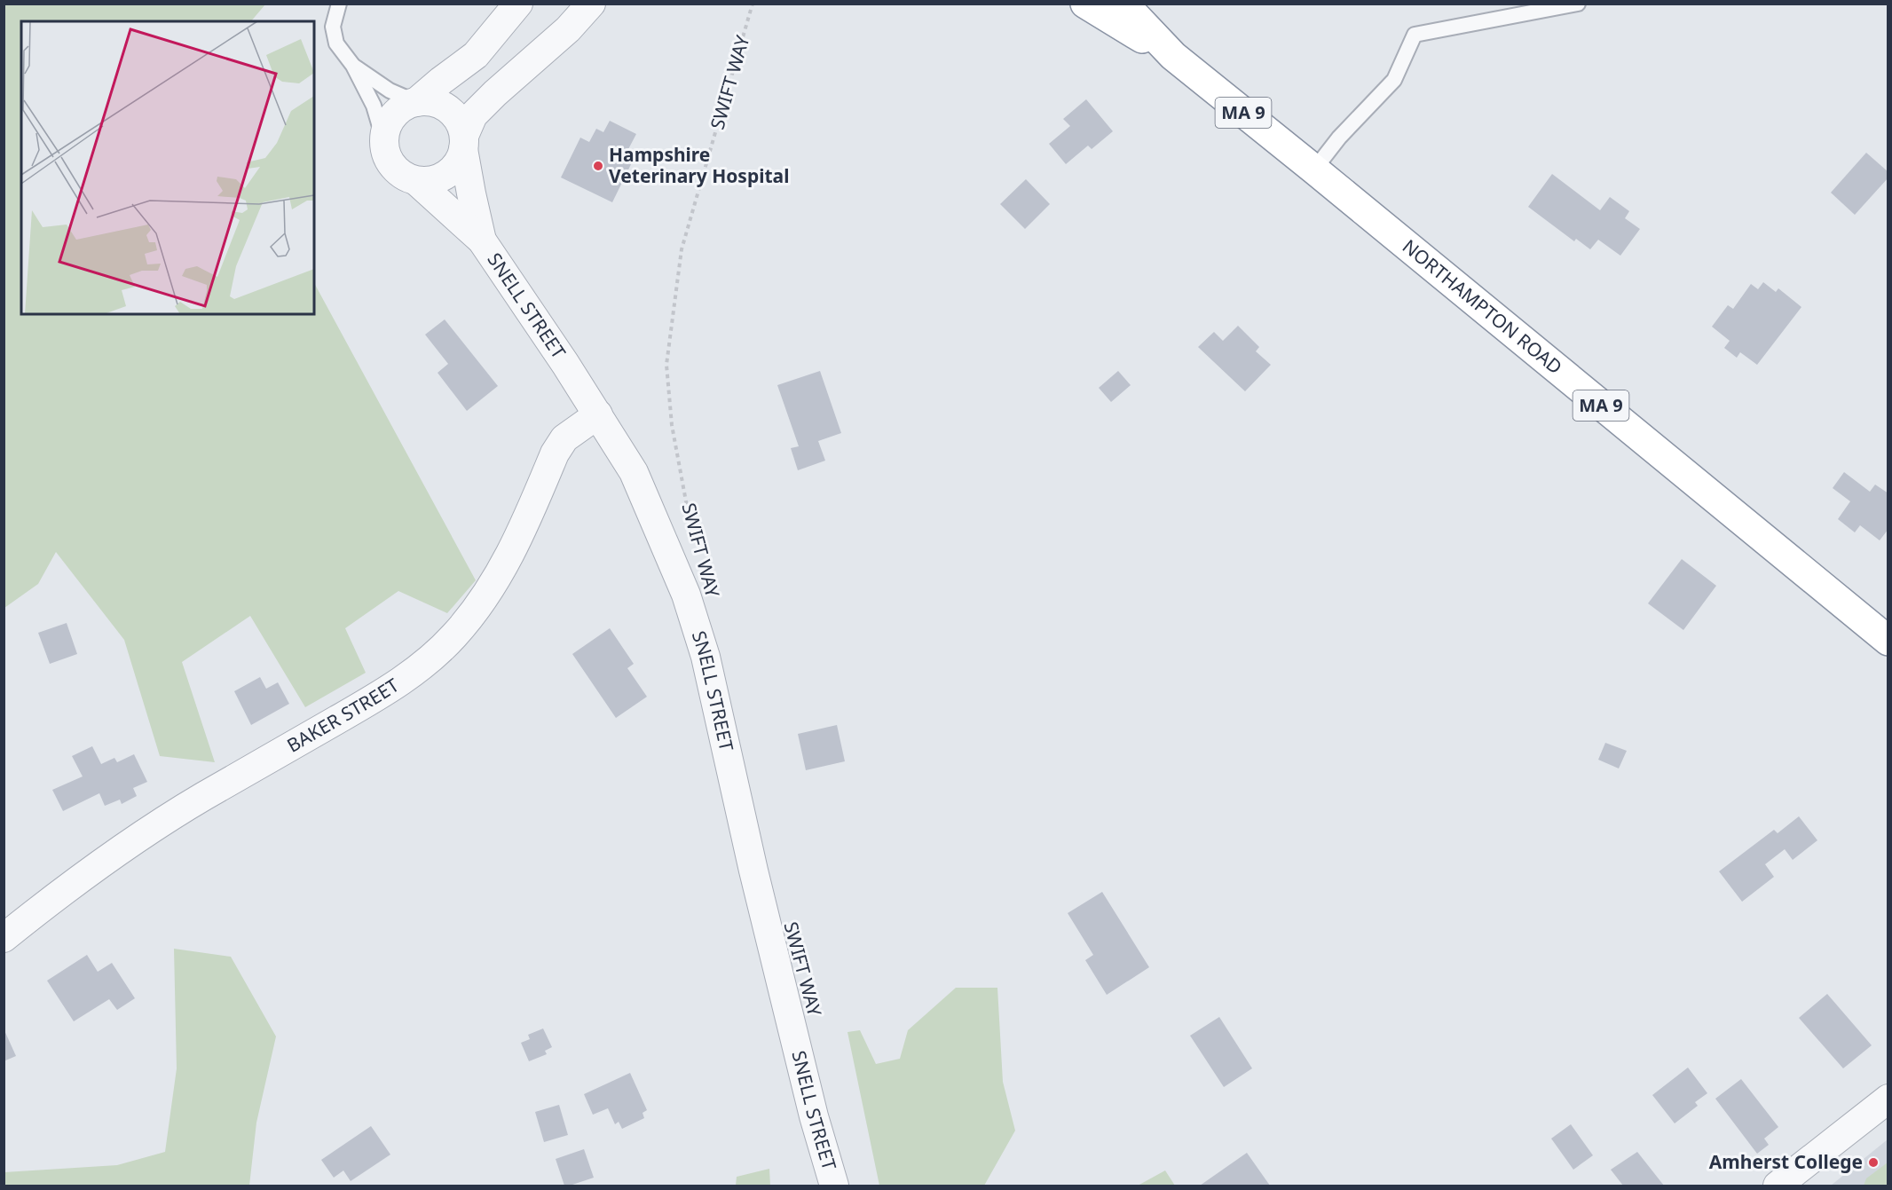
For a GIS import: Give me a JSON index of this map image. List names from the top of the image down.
{
  "streets": {
    "highway": ["MA 9", "NORTHAMPTON ROAD"],
    "street": ["SNELL STREET", "BAKER STREET"],
    "path": ["SWIFT WAY"]
  },
  "crossings": [
    ["SNELL STREET", "BAKER STREET"]
  ],
  "places": ["Hampshire Veterinary Hospital", "Amherst College"]
}
